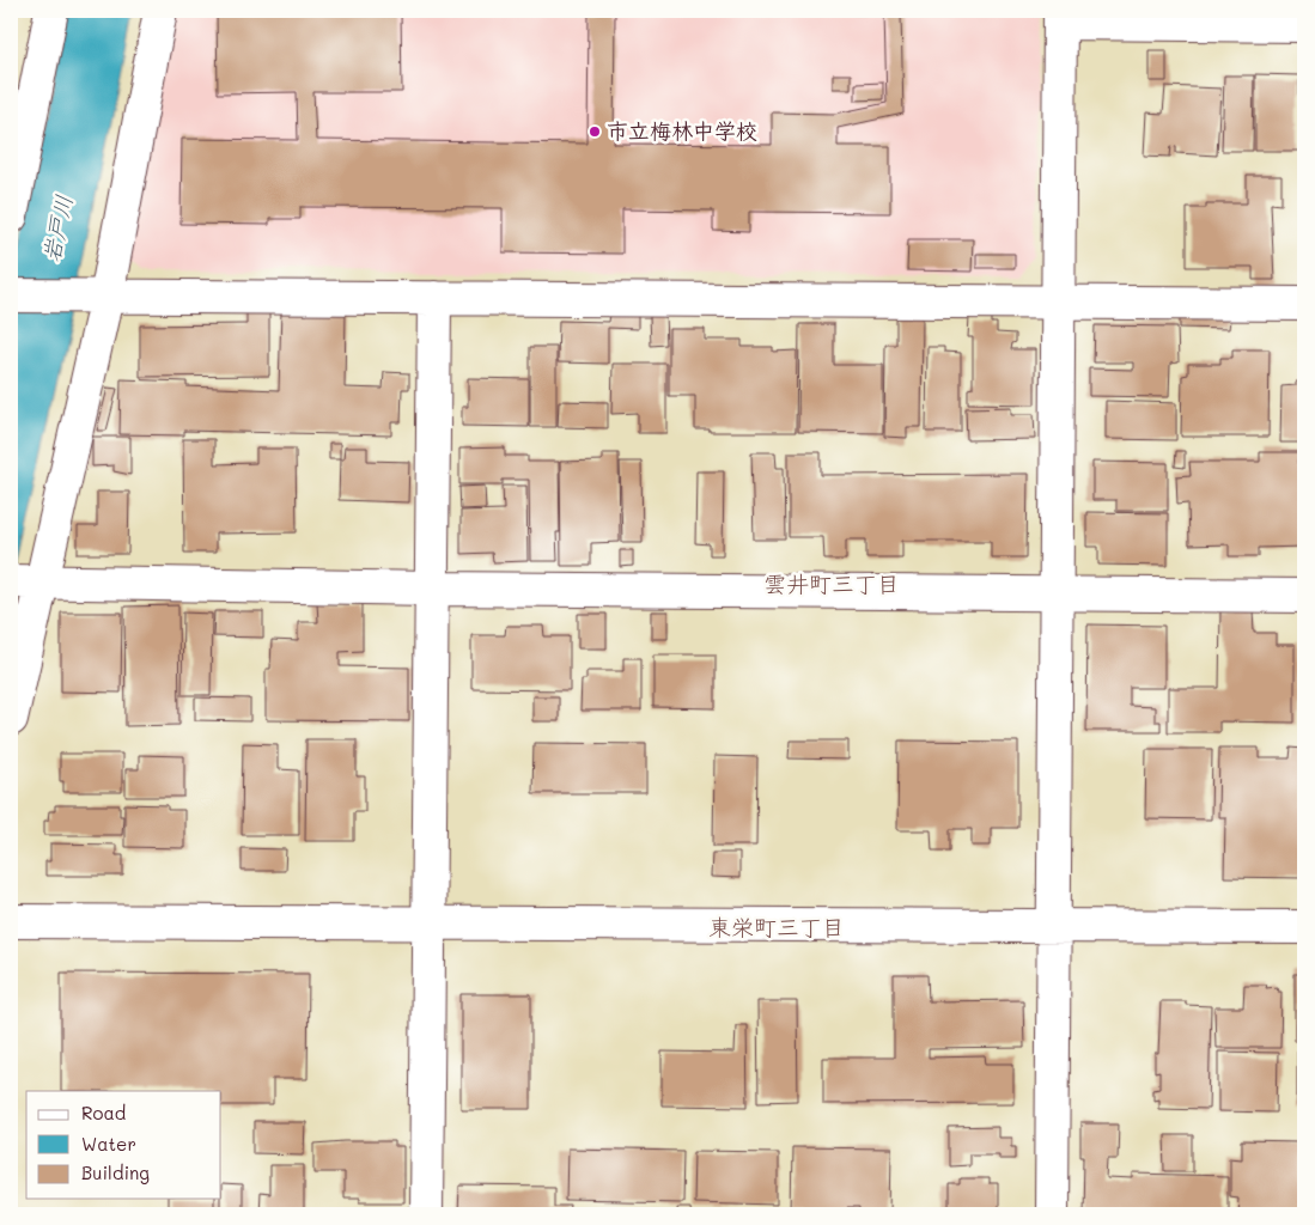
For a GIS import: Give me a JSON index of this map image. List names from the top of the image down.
{
  "districts": ["雲井町三丁目", "東栄町三丁目"],
  "water": ["岩戸川"],
  "places": ["市立梅林中学校"],
  "legend": ["Road", "Water", "Building"]
}
